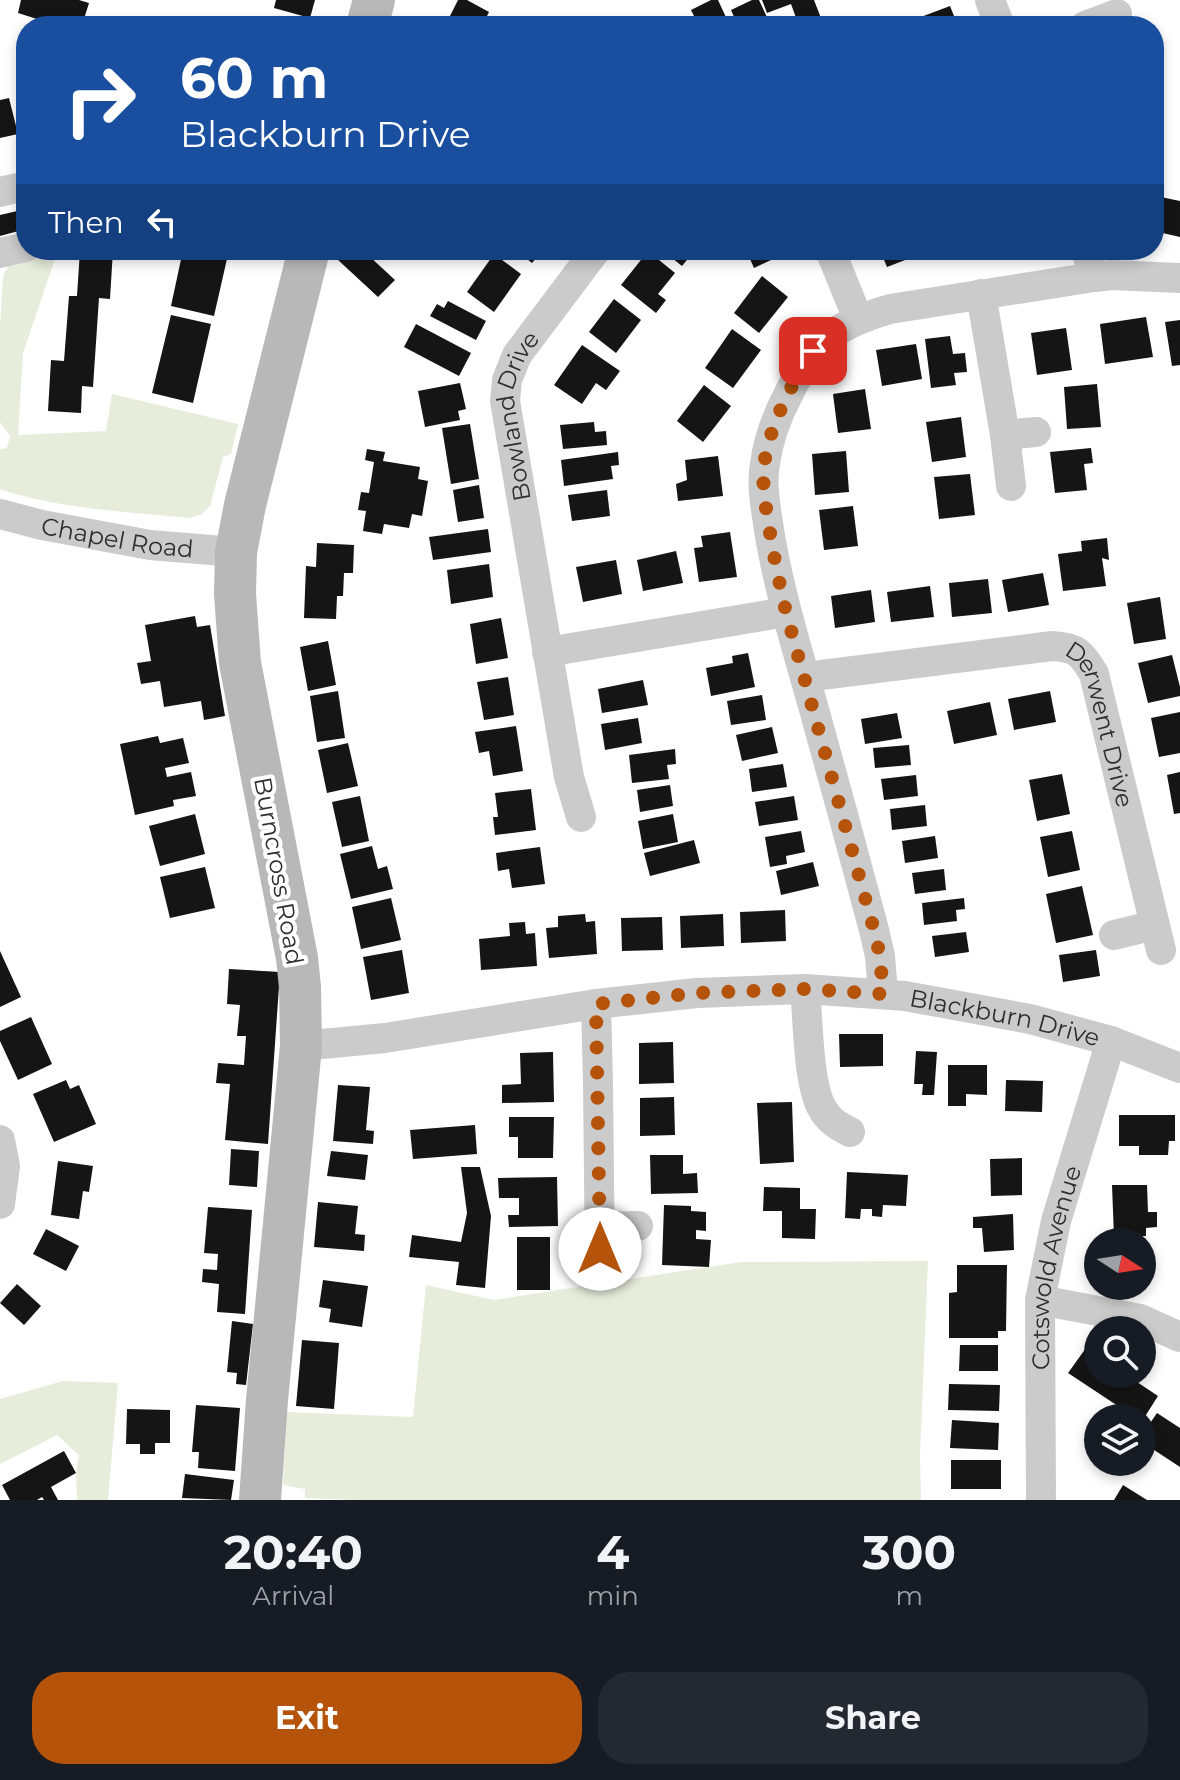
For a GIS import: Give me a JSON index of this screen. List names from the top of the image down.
{
  "streets": {
    "main road": ["Burncross Road"],
    "street": [
      "Bowland Drive",
      "Chapel Road",
      "Derwent Drive",
      "Blackburn Drive",
      "Cotswold Avenue"
    ]
  },
  "crossings": [
    ["Chapel Road", "Burncross Road"],
    ["Burncross Road", "Blackburn Drive"],
    ["Blackburn Drive", "Cotswold Avenue"]
  ],
  "north": "right",
  "page": {
    "turn": ["60 m", "Blackburn Drive"],
    "then": "Then",
    "eta": [
      "20:40",
      "Arrival",
      "4",
      "min",
      "300",
      "m"
    ],
    "buttons": ["Exit", "Share"]
  }
}
